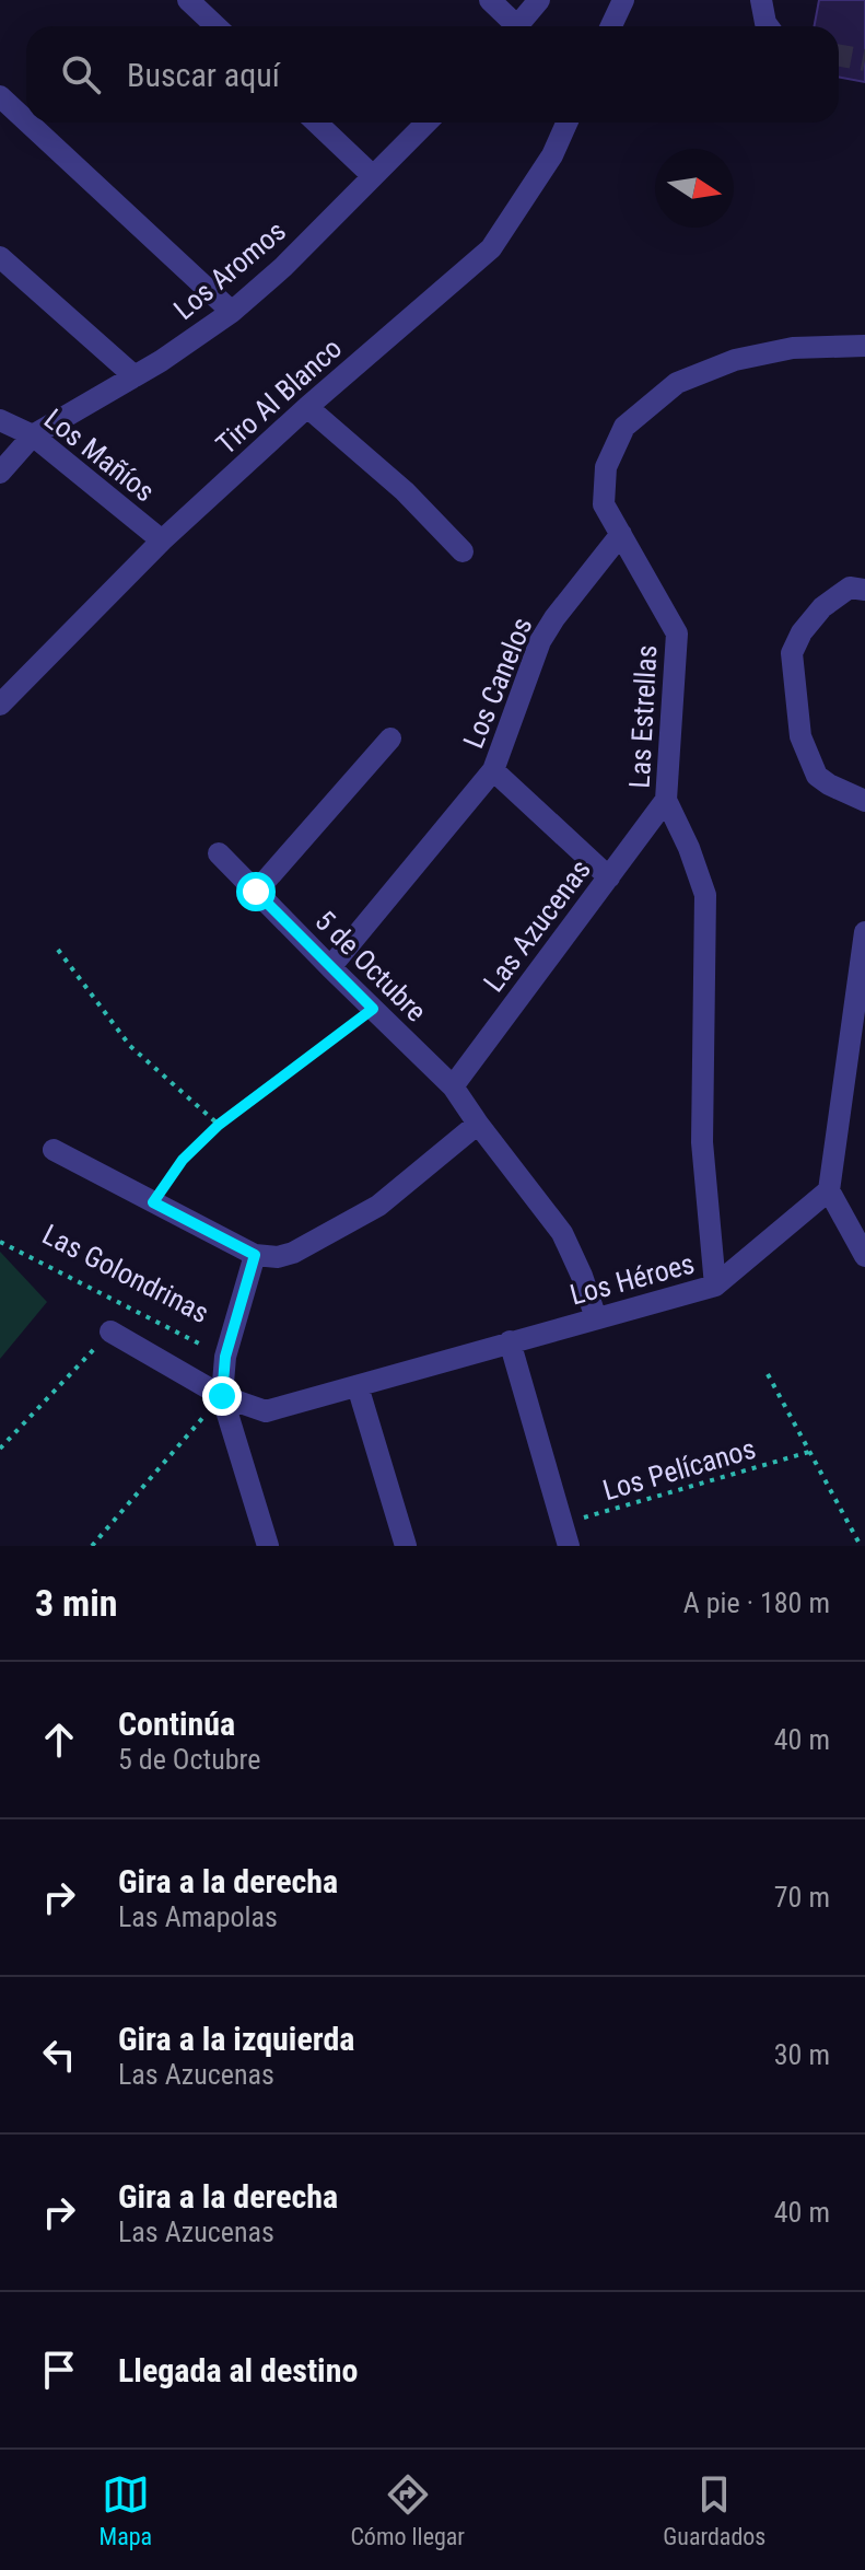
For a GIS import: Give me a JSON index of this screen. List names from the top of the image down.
{
  "streets": {
    "street": [
      "Los Aromos",
      "Tiro Al Blanco",
      "Los Mañíos",
      "Los Canelos",
      "Las Estrellas",
      "Las Azucenas",
      "5 de Octubre",
      "Las Golondrinas",
      "Los Héroes"
    ],
    "path": ["Los Pelícanos"]
  },
  "crossings": [
    ["Los Aromos", "Los Mañíos"],
    ["Tiro Al Blanco", "Los Mañíos"],
    ["Los Canelos", "Las Estrellas"],
    ["Los Canelos", "Las Azucenas"],
    ["Los Canelos", "5 de Octubre"],
    ["Las Estrellas", "Las Azucenas"],
    ["Las Estrellas", "Los Héroes"],
    ["Las Azucenas", "5 de Octubre"],
    ["5 de Octubre", "Los Héroes"],
    ["Las Golondrinas", "Los Héroes"]
  ],
  "north": "right",
  "page": {
    "search": "Buscar aquí",
    "heading": ["3 min", "A pie · 180 m"],
    "list": [
      ["Continúa", "5 de Octubre", "40 m"],
      ["Gira a la derecha", "Las Amapolas", "70 m"],
      ["Gira a la izquierda", "Las Azucenas", "30 m"],
      ["Gira a la derecha", "Las Azucenas", "40 m"],
      "Llegada al destino"
    ],
    "nav": ["Mapa", "Cómo llegar", "Guardados"]
  }
}
